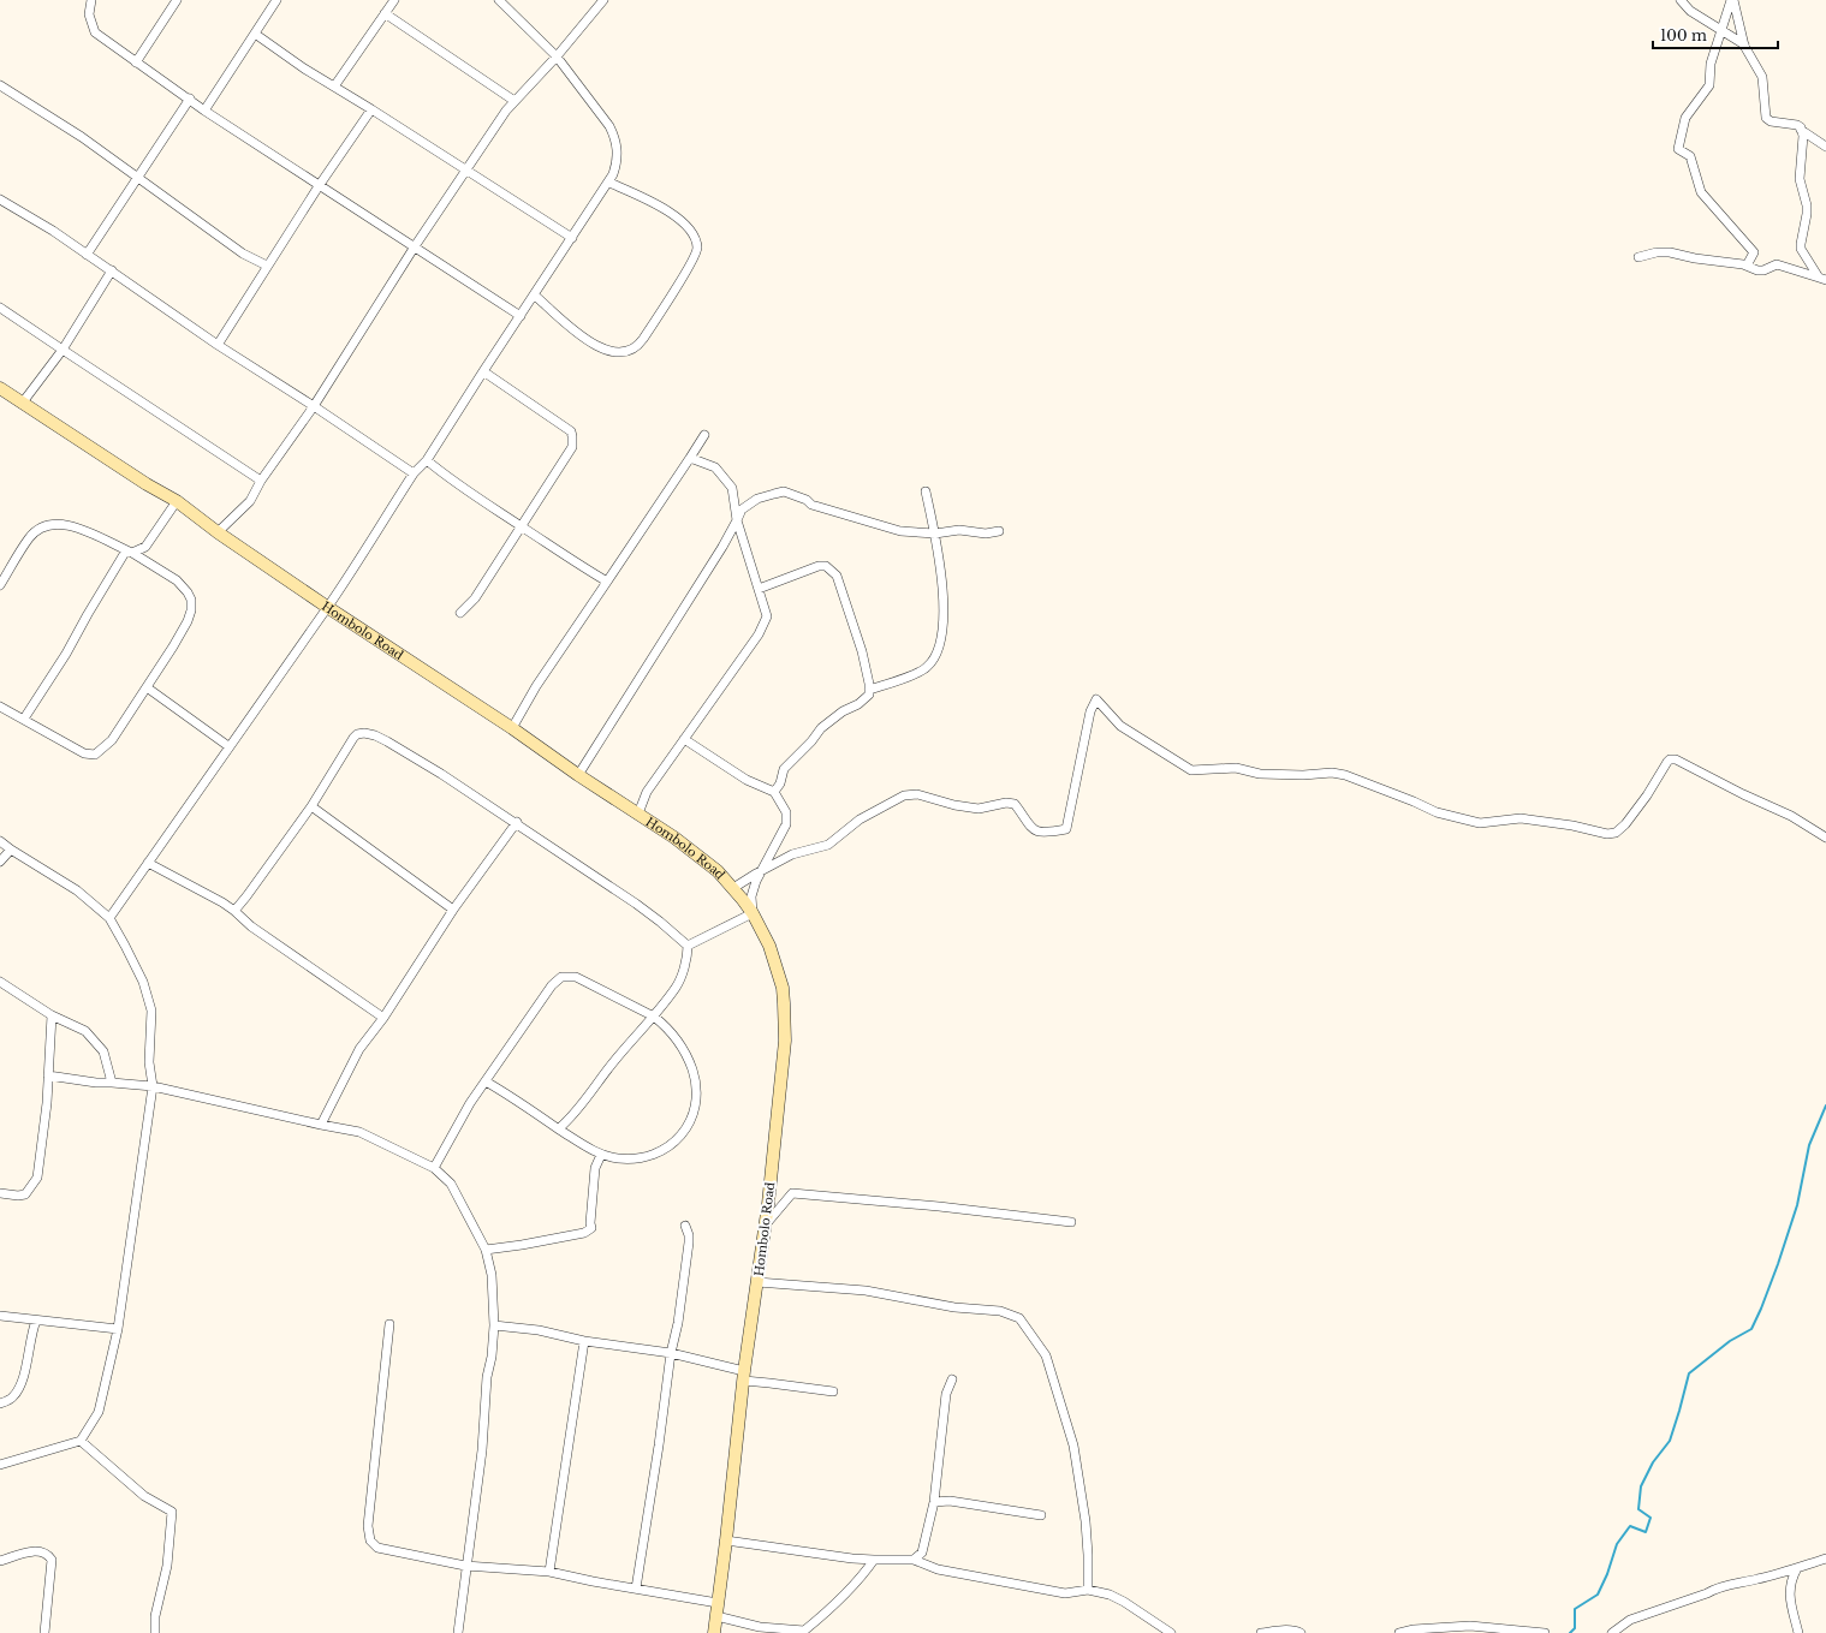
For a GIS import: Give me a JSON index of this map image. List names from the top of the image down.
{
  "streets": {
    "street": ["Hombolo Road"]
  },
  "scale_bar": "100 m"
}
